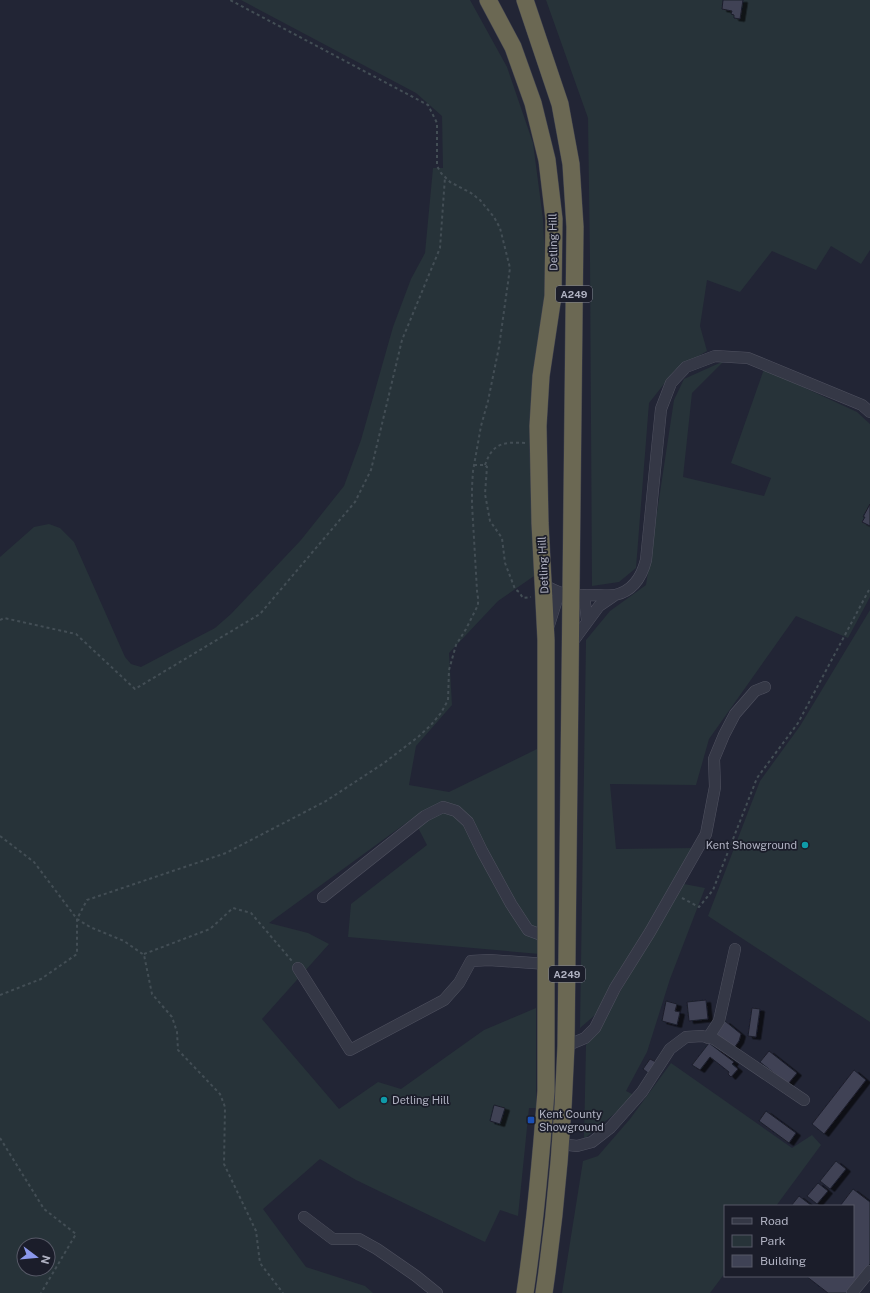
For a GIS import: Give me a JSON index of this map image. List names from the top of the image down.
{
  "streets": {
    "highway": ["Detling Hill", "A249"]
  },
  "crossings": [
    ["Detling Hill", "A249"]
  ],
  "places": {
    "other": ["Kent Showground", "Detling Hill"],
    "transit": ["Kent County Showground"]
  },
  "legend": ["Road", "Park", "Building"],
  "north": "right"
}
